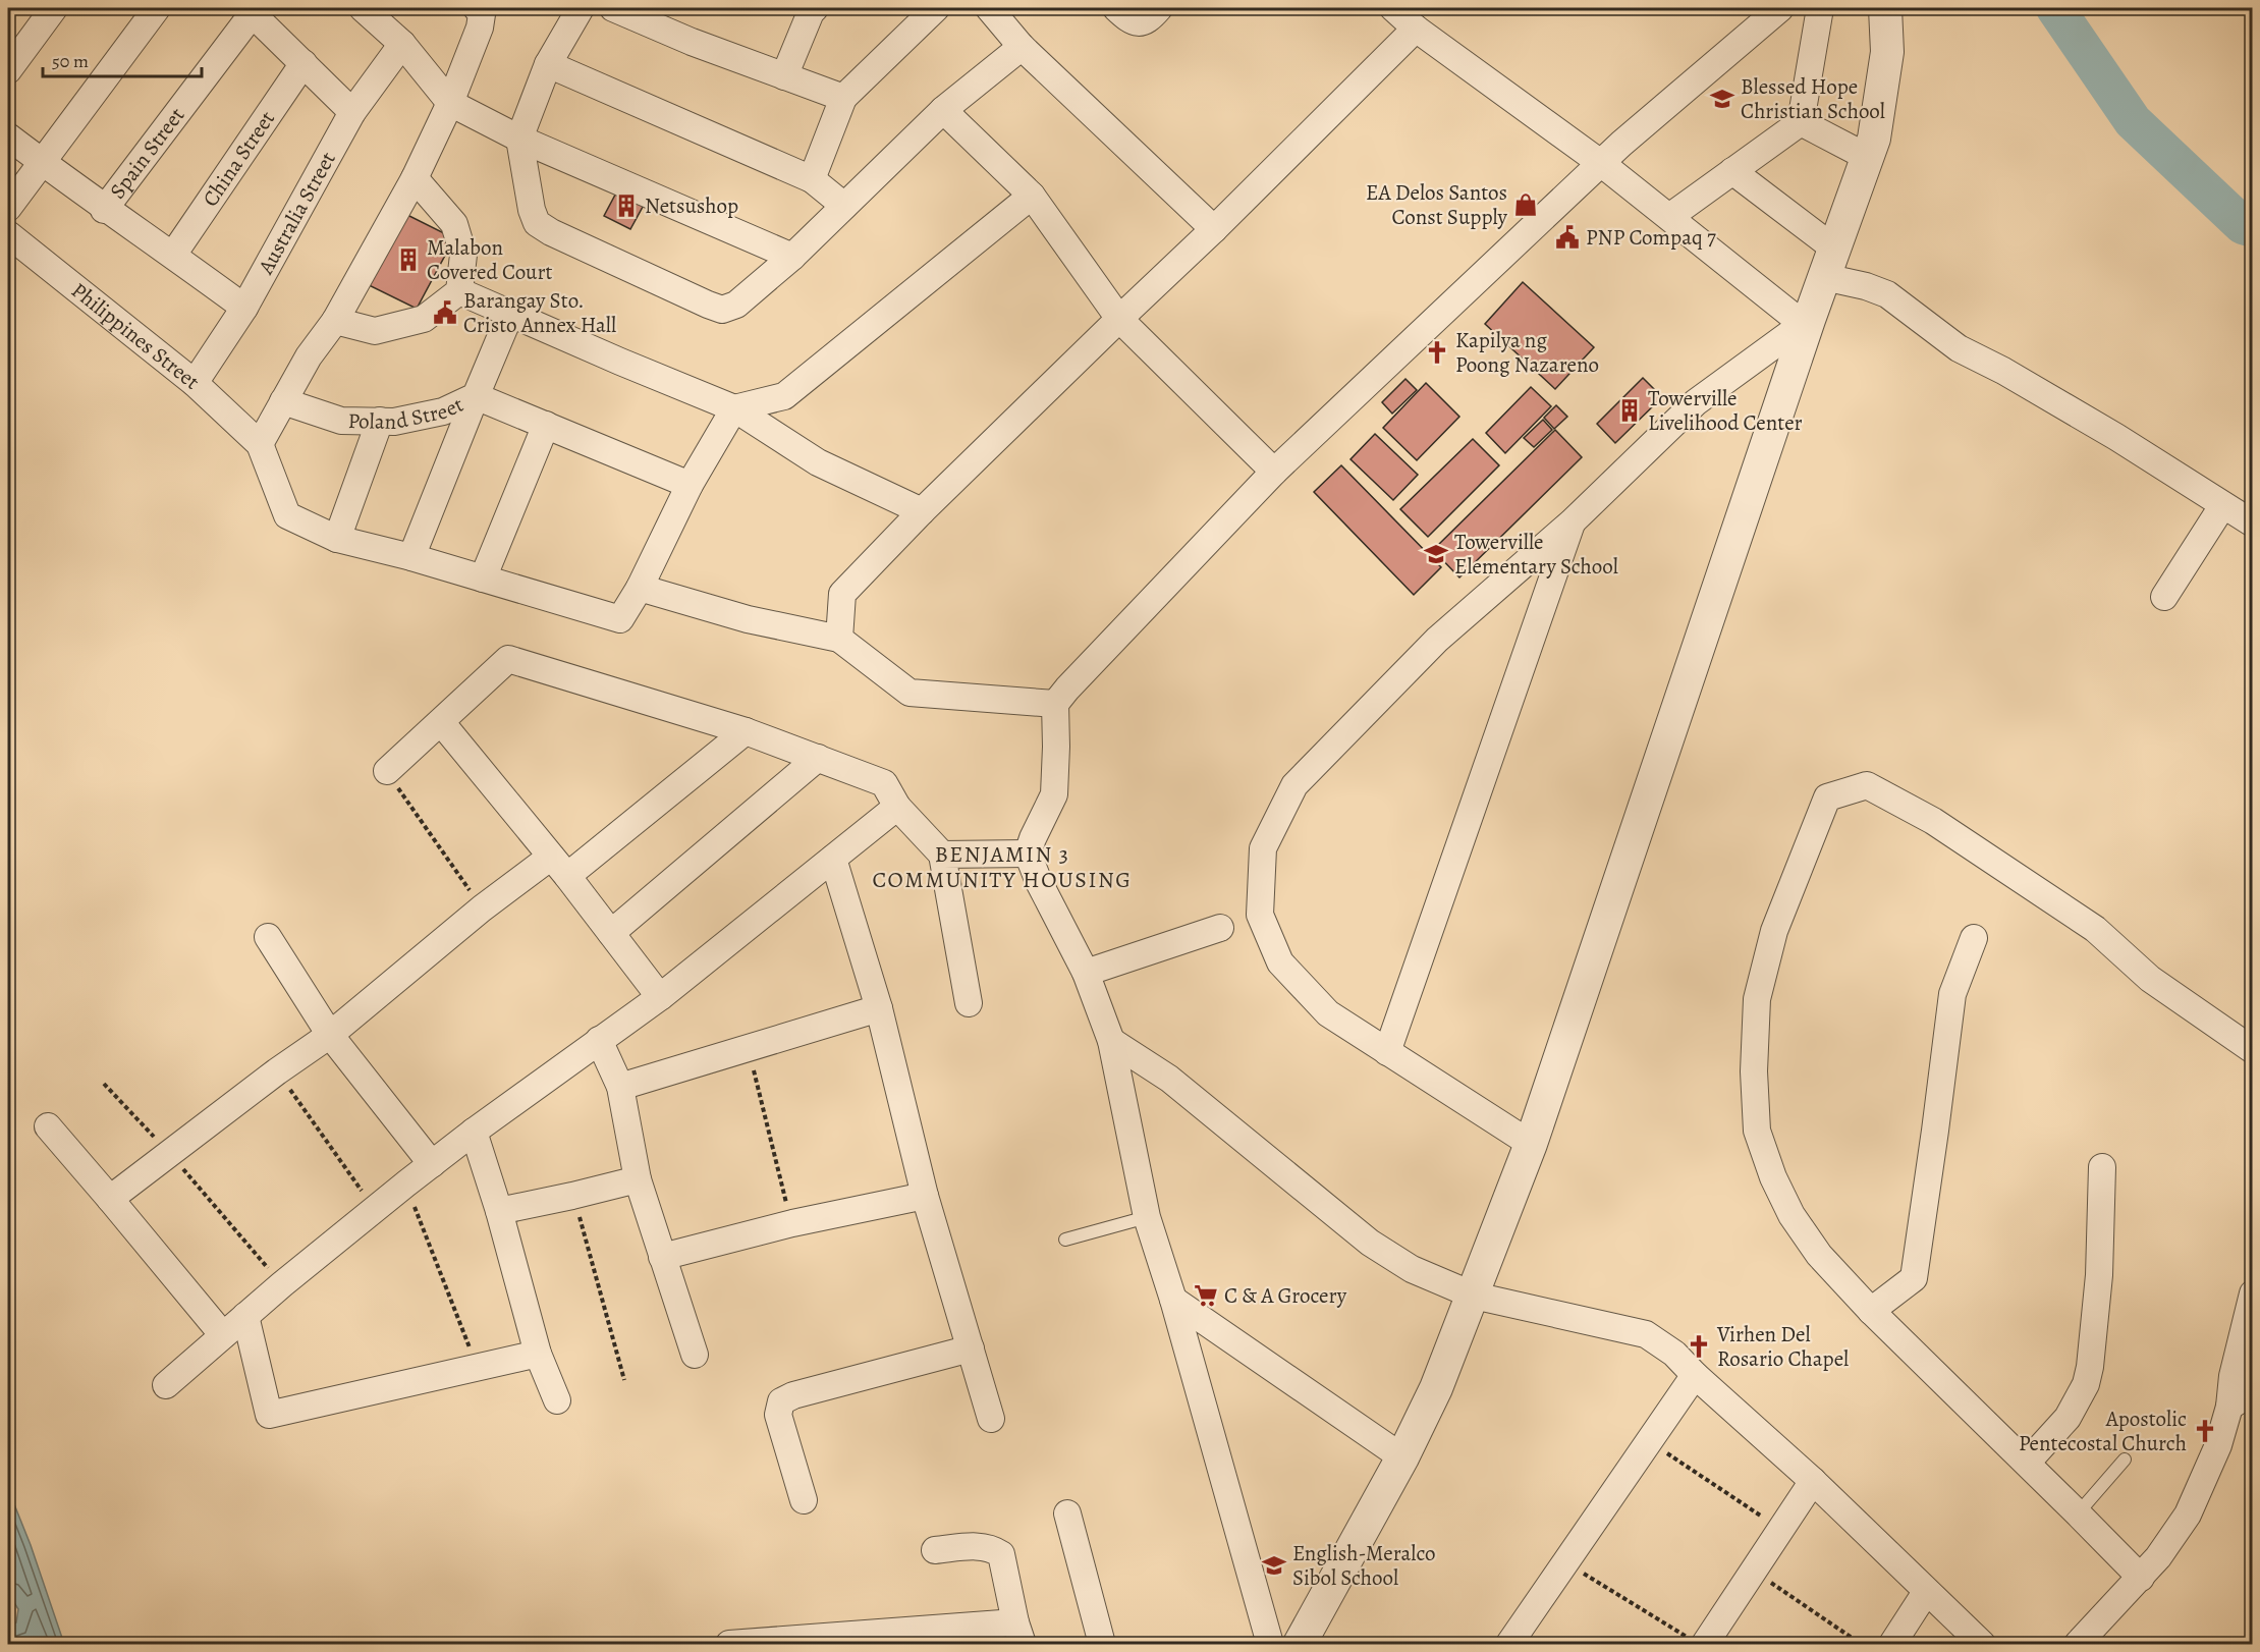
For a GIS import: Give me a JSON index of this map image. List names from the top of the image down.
{
  "streets": {
    "street": [
      "Spain Street",
      "China Street",
      "Australia Street",
      "Philippines Street",
      "Poland Street"
    ]
  },
  "crossings": [
    ["Australia Street", "Philippines Street"]
  ],
  "districts": ["BENJAMIN 3 COMMUNITY HOUSING"],
  "places": {
    "school or university": ["Blessed Hope Christian School", "Towerville Elementary School", "English-Meralco Sibol School"],
    "shop": ["EA Delos Santos Const Supply"],
    "building": ["Netsushop", "Malabon Covered Court", "Towerville Livelihood Center"],
    "public building": ["PNP Compaq 7", "Barangay Sto. Cristo Annex Hall"],
    "church": ["Kapilya ng Poong Nazareno", "Virhen Del Rosario Chapel", "Apostolic Pentecostal Church"],
    "supermarket": ["C & A Grocery"]
  },
  "scale_bar": "50 m"
}
